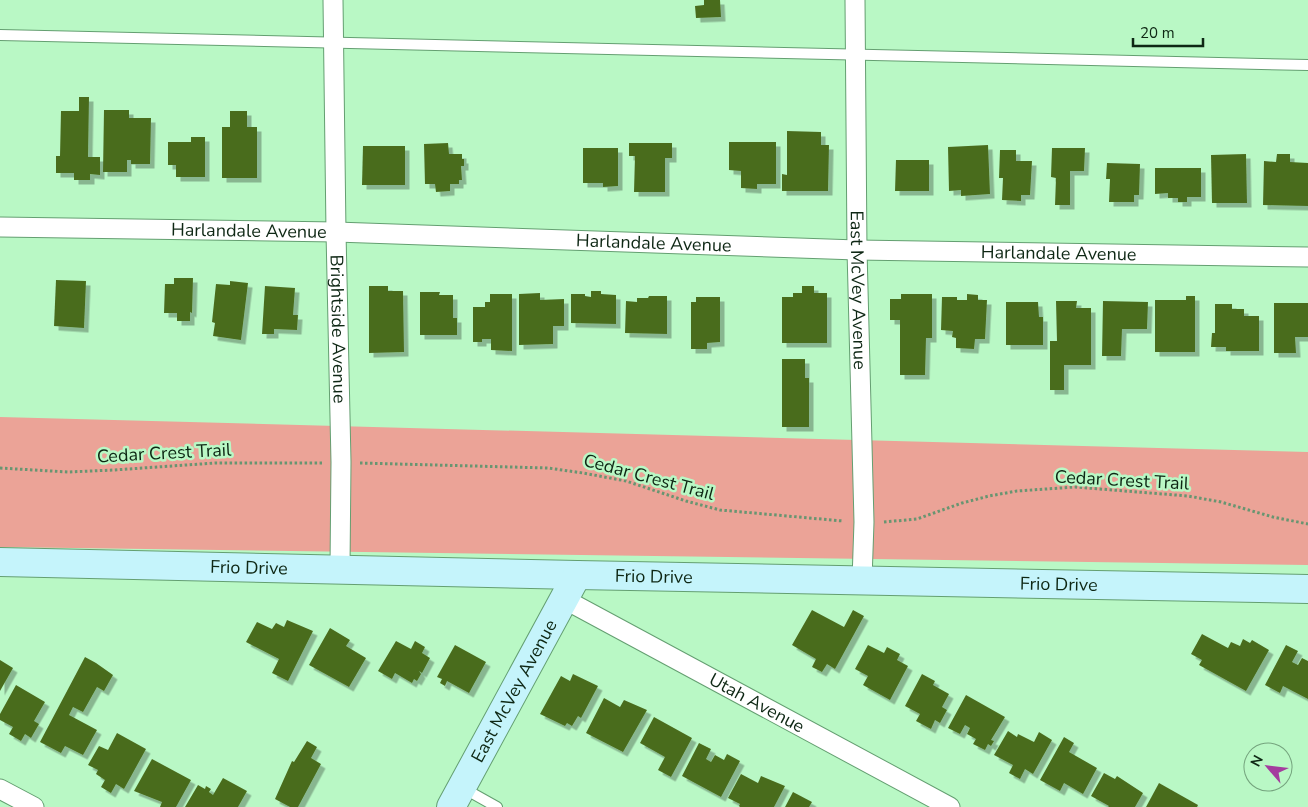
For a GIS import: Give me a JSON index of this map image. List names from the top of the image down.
{
  "streets": {
    "street": [
      "Harlandale Avenue",
      "East McVey Avenue",
      "Brightside Avenue",
      "Frio Drive",
      "Utah Avenue"
    ],
    "path": ["Cedar Crest Trail"]
  },
  "crossings": [
    ["Harlandale Avenue", "East McVey Avenue"],
    ["Harlandale Avenue", "Brightside Avenue"],
    ["East McVey Avenue", "Frio Drive"],
    ["East McVey Avenue", "Utah Avenue"],
    ["Brightside Avenue", "Frio Drive"]
  ],
  "scale_bar": "20 m",
  "north": "top left"
}
